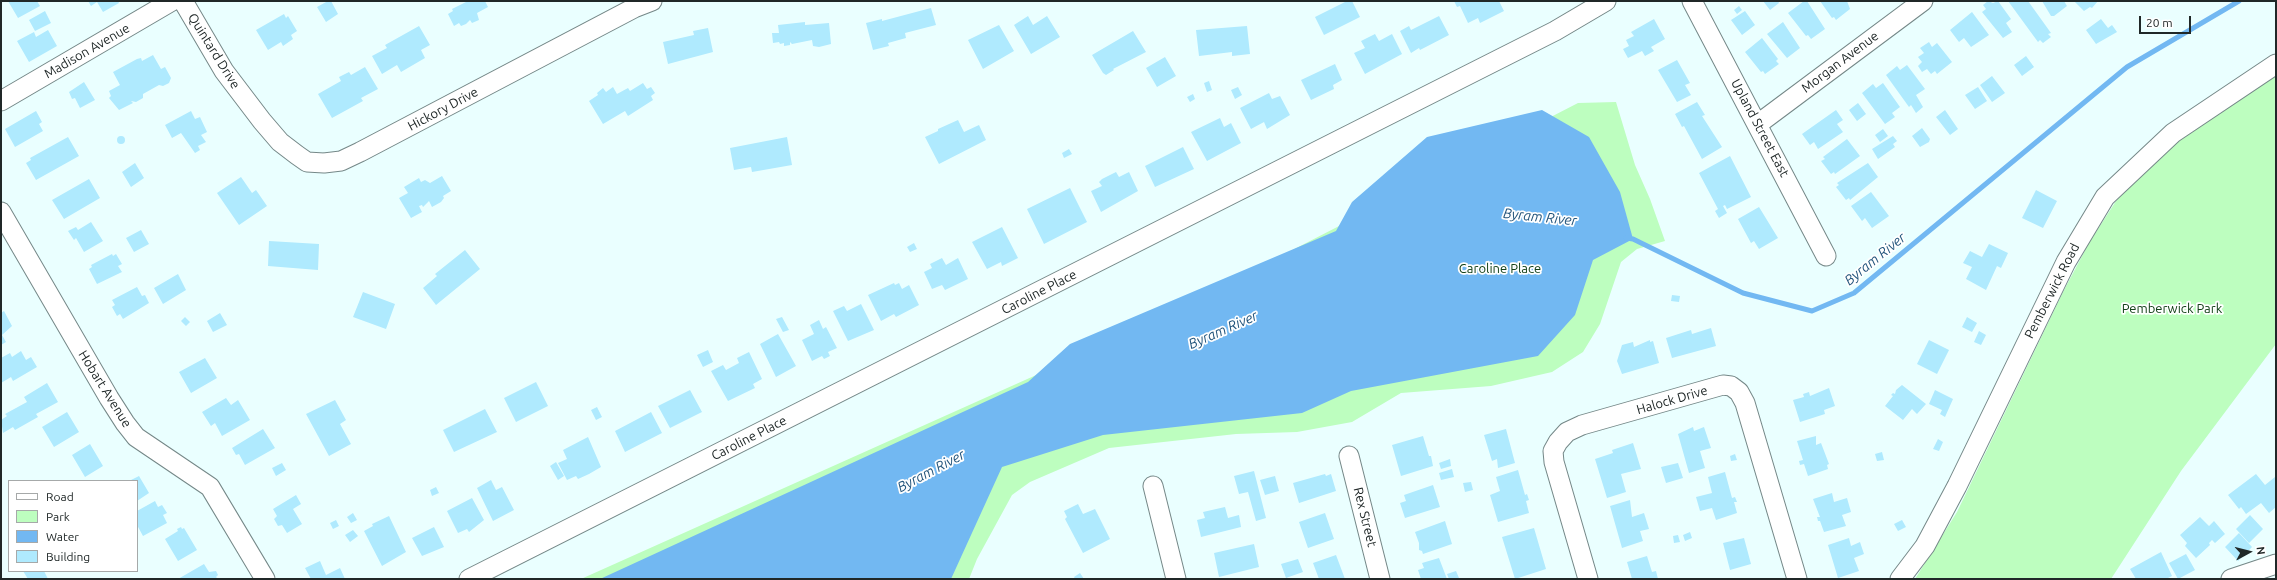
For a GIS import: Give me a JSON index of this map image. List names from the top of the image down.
{
  "streets": {
    "street": [
      "Madison Avenue",
      "Quintard Drive",
      "Morgan Avenue",
      "Hickory Drive",
      "Upland Street East",
      "Pemberwick Road",
      "Caroline Place",
      "Hobart Avenue",
      "Halock Drive",
      "Rex Street"
    ]
  },
  "crossings": [
    ["Quintard Drive", "Hickory Drive"],
    ["Morgan Avenue", "Upland Street East"]
  ],
  "water": ["Byram River"],
  "parks": ["Caroline Place", "Pemberwick Park"],
  "legend": [
    "Road",
    "Park",
    "Water",
    "Building"
  ],
  "scale_bar": "20 m",
  "north": "right"
}
